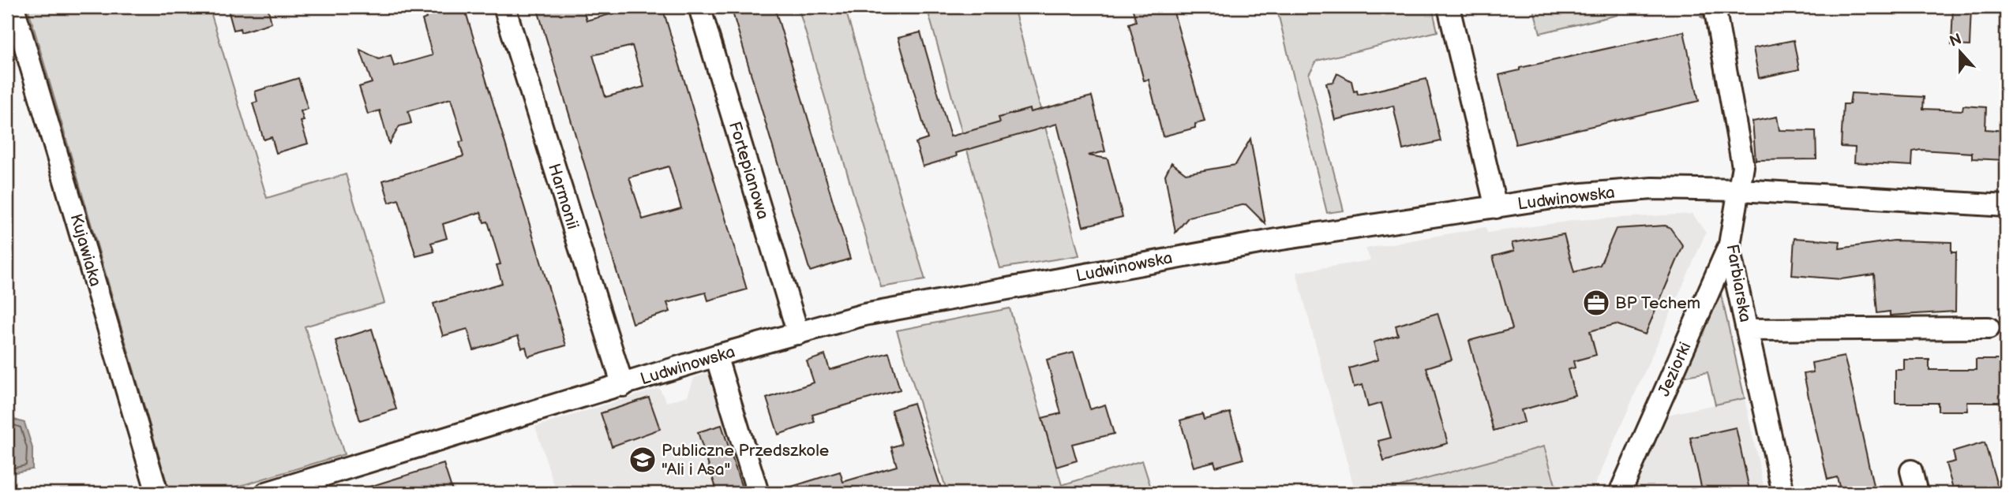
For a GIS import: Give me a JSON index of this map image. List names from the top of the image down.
{
  "streets": {
    "street": [
      "Fortepianowa",
      "Harmonii",
      "Ludwinowska",
      "Kujawiaka",
      "Farbiarska",
      "Jeziorki"
    ]
  },
  "crossings": [
    ["Fortepianowa", "Ludwinowska"],
    ["Harmonii", "Ludwinowska"],
    ["Ludwinowska", "Farbiarska"],
    ["Farbiarska", "Jeziorki"]
  ],
  "places": {
    "office": ["BP Techem"],
    "school or university": ["Publiczne Przedszkole \"Ali i Asa\""]
  },
  "north": "top"
}
